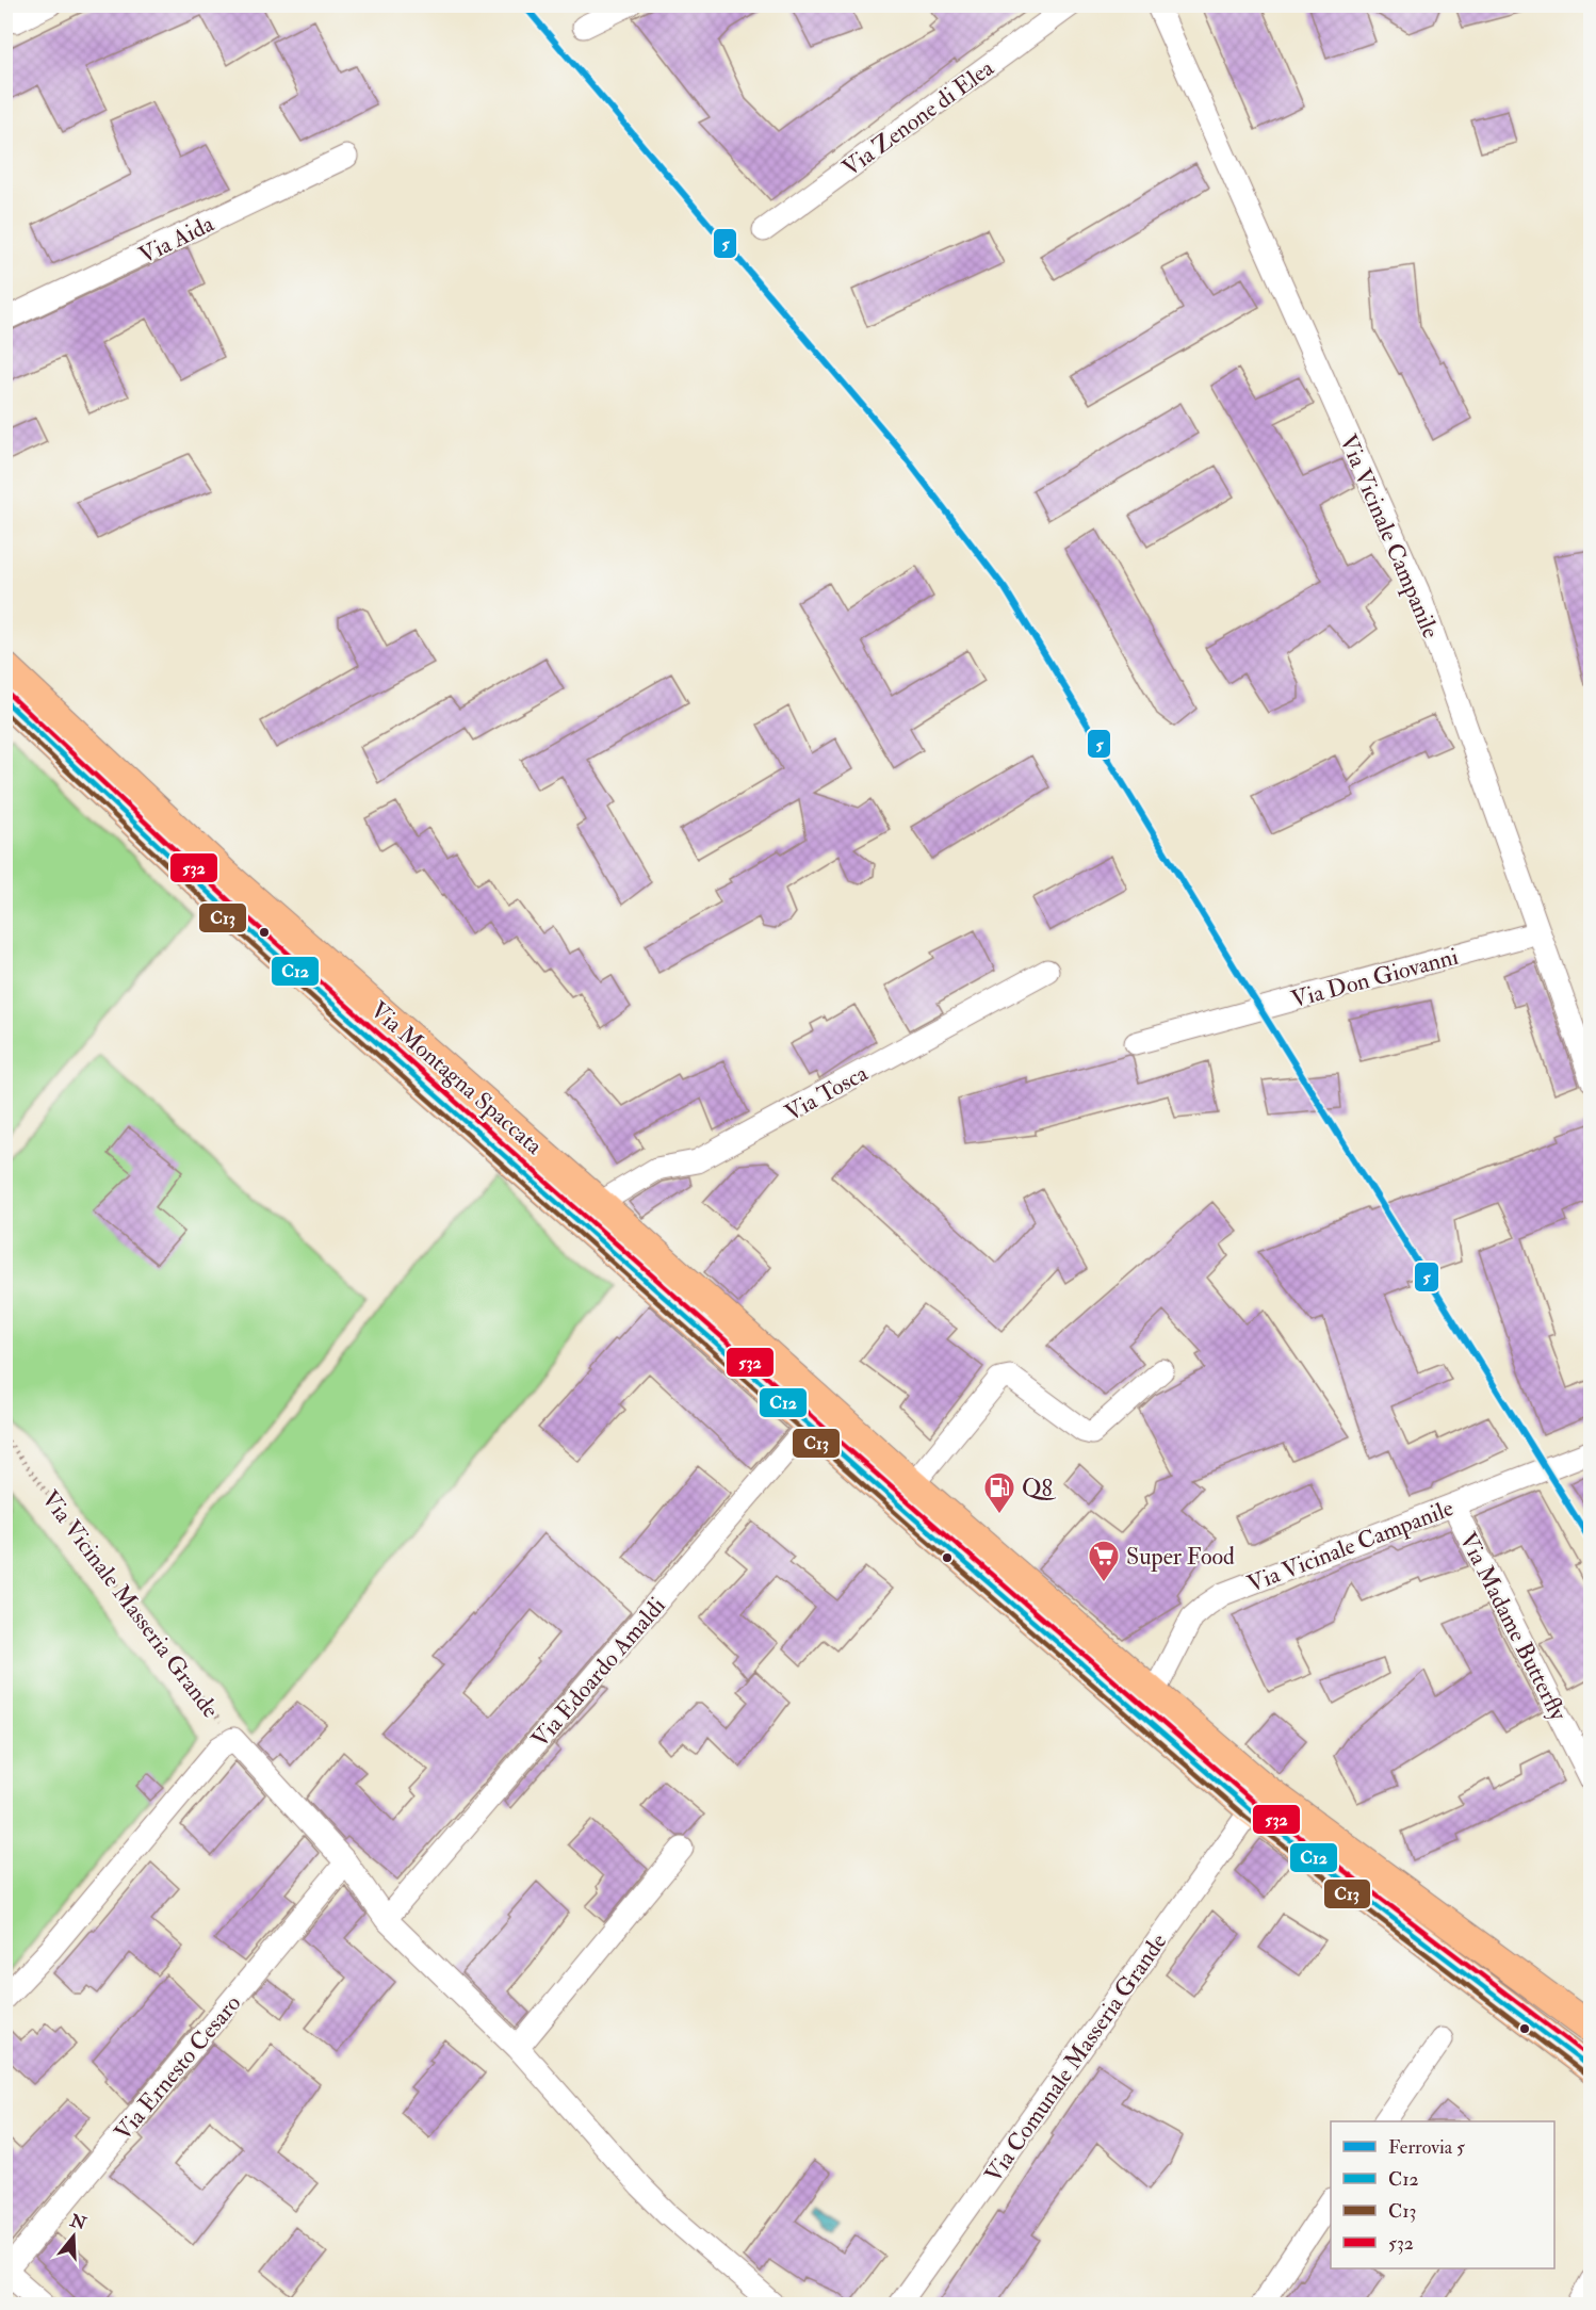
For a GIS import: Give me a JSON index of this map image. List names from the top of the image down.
{
  "streets": {
    "main road": ["Via Montagna Spaccata"],
    "street": [
      "Via Zenone di Elea",
      "Via Aida",
      "Via Vicinale Campanile",
      "Via Don Giovanni",
      "Via Tosca",
      "Via Vicinale Masseria Grande",
      "Via Madame Butterfly",
      "Via Edoardo Amaldi",
      "Via Comunale Masseria Grande",
      "Via Ernesto Cesaro"
    ]
  },
  "crossings": [
    ["Via Vicinale Campanile", "Via Don Giovanni"],
    ["Via Vicinale Campanile", "Via Montagna Spaccata"],
    ["Via Vicinale Campanile", "Via Madame Butterfly"],
    ["Via Montagna Spaccata", "Via Tosca"],
    ["Via Montagna Spaccata", "Via Edoardo Amaldi"],
    ["Via Montagna Spaccata", "Via Comunale Masseria Grande"],
    ["Via Vicinale Masseria Grande", "Via Edoardo Amaldi"],
    ["Via Vicinale Masseria Grande", "Via Ernesto Cesaro"]
  ],
  "places": {
    "fuel station": ["Q8"],
    "supermarket": ["Super Food"]
  },
  "lines": [
    "rail line 5",
    "transit line 532",
    "transit line C12",
    "transit line C13"
  ],
  "legend": [
    "Ferrovia 5",
    "C12",
    "C13",
    "532"
  ],
  "north": "top"
}
